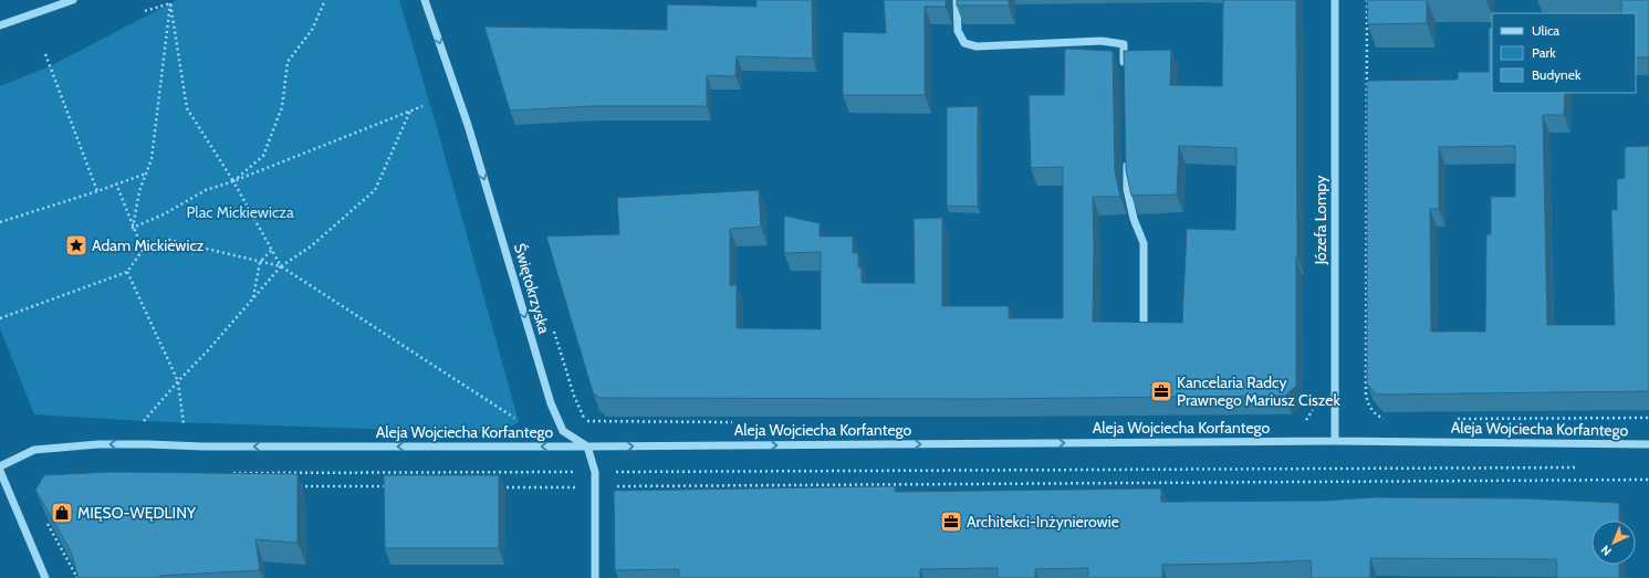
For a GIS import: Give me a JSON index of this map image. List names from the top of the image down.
{
  "streets": {
    "street": ["Józefa Lompy", "Świętokrzyska", "Aleja Wojciecha Korfantego"]
  },
  "crossings": [
    ["Józefa Lompy", "Aleja Wojciecha Korfantego"],
    ["Świętokrzyska", "Aleja Wojciecha Korfantego"]
  ],
  "one_way": ["Świętokrzyska"],
  "parks": ["Plac Mickiewicza"],
  "places": {
    "place": ["Adam Mickiewicz"],
    "office": ["Kancelaria Radcy Prawnego Mariusz Ciszek", "Architekci-Inżynierowie"],
    "shop": ["MIĘSO-WĘDLINY"]
  },
  "legend": ["Ulica", "Park", "Budynek"],
  "north": "bottom left"
}
